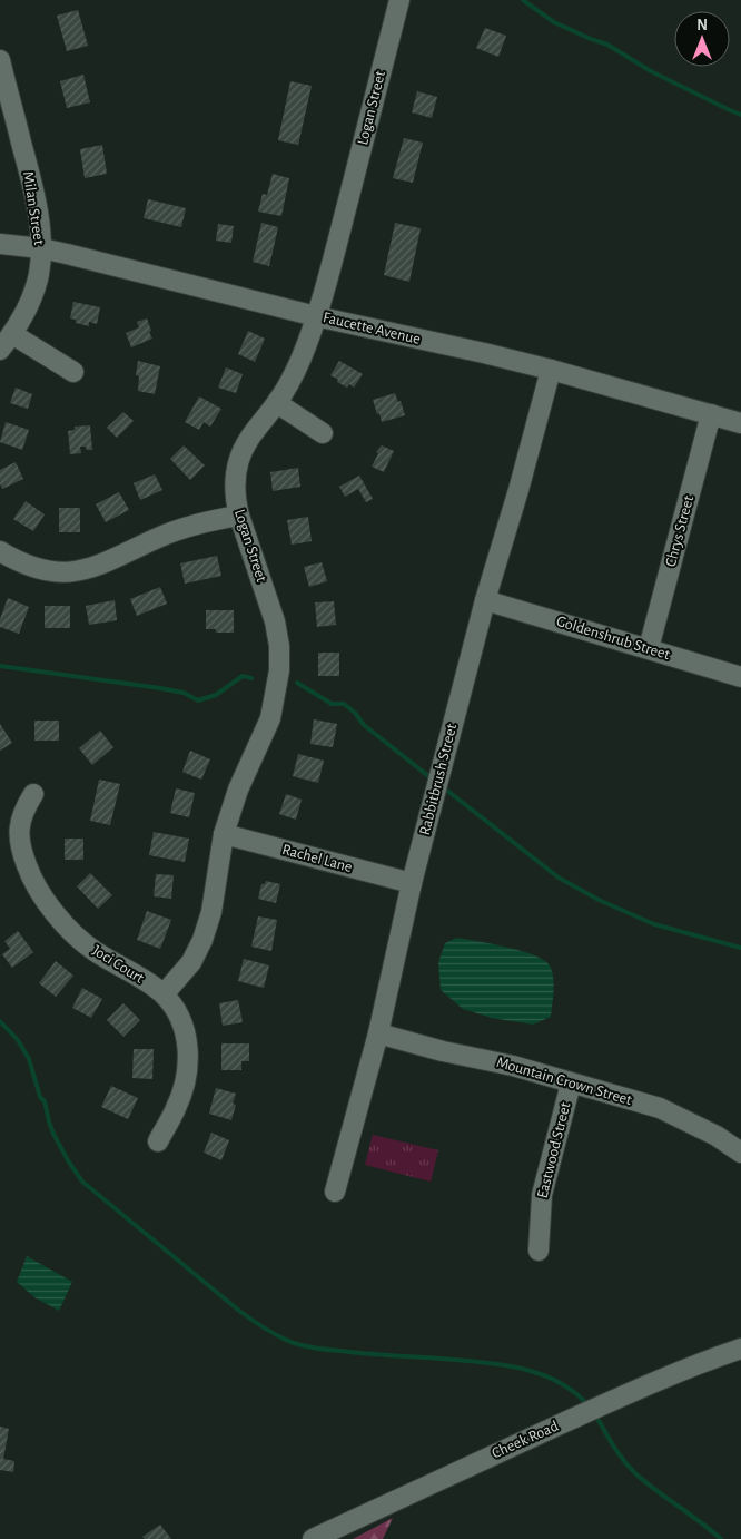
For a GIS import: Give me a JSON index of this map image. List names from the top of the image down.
{
  "streets": {
    "street": [
      "Logan Street",
      "Milan Street",
      "Faucette Avenue",
      "Chrys Street",
      "Goldenshrub Street",
      "Rabbitbrush Street",
      "Rachel Lane",
      "Joci Court",
      "Mountain Crown Street",
      "Eastwood Street",
      "Cheek Road"
    ]
  },
  "crossings": [
    ["Logan Street", "Faucette Avenue"],
    ["Logan Street", "Rachel Lane"],
    ["Logan Street", "Joci Court"],
    ["Milan Street", "Faucette Avenue"],
    ["Faucette Avenue", "Chrys Street"],
    ["Faucette Avenue", "Rabbitbrush Street"],
    ["Chrys Street", "Goldenshrub Street"],
    ["Goldenshrub Street", "Rabbitbrush Street"],
    ["Rabbitbrush Street", "Rachel Lane"],
    ["Rabbitbrush Street", "Mountain Crown Street"],
    ["Mountain Crown Street", "Eastwood Street"]
  ],
  "north": "top"
}
